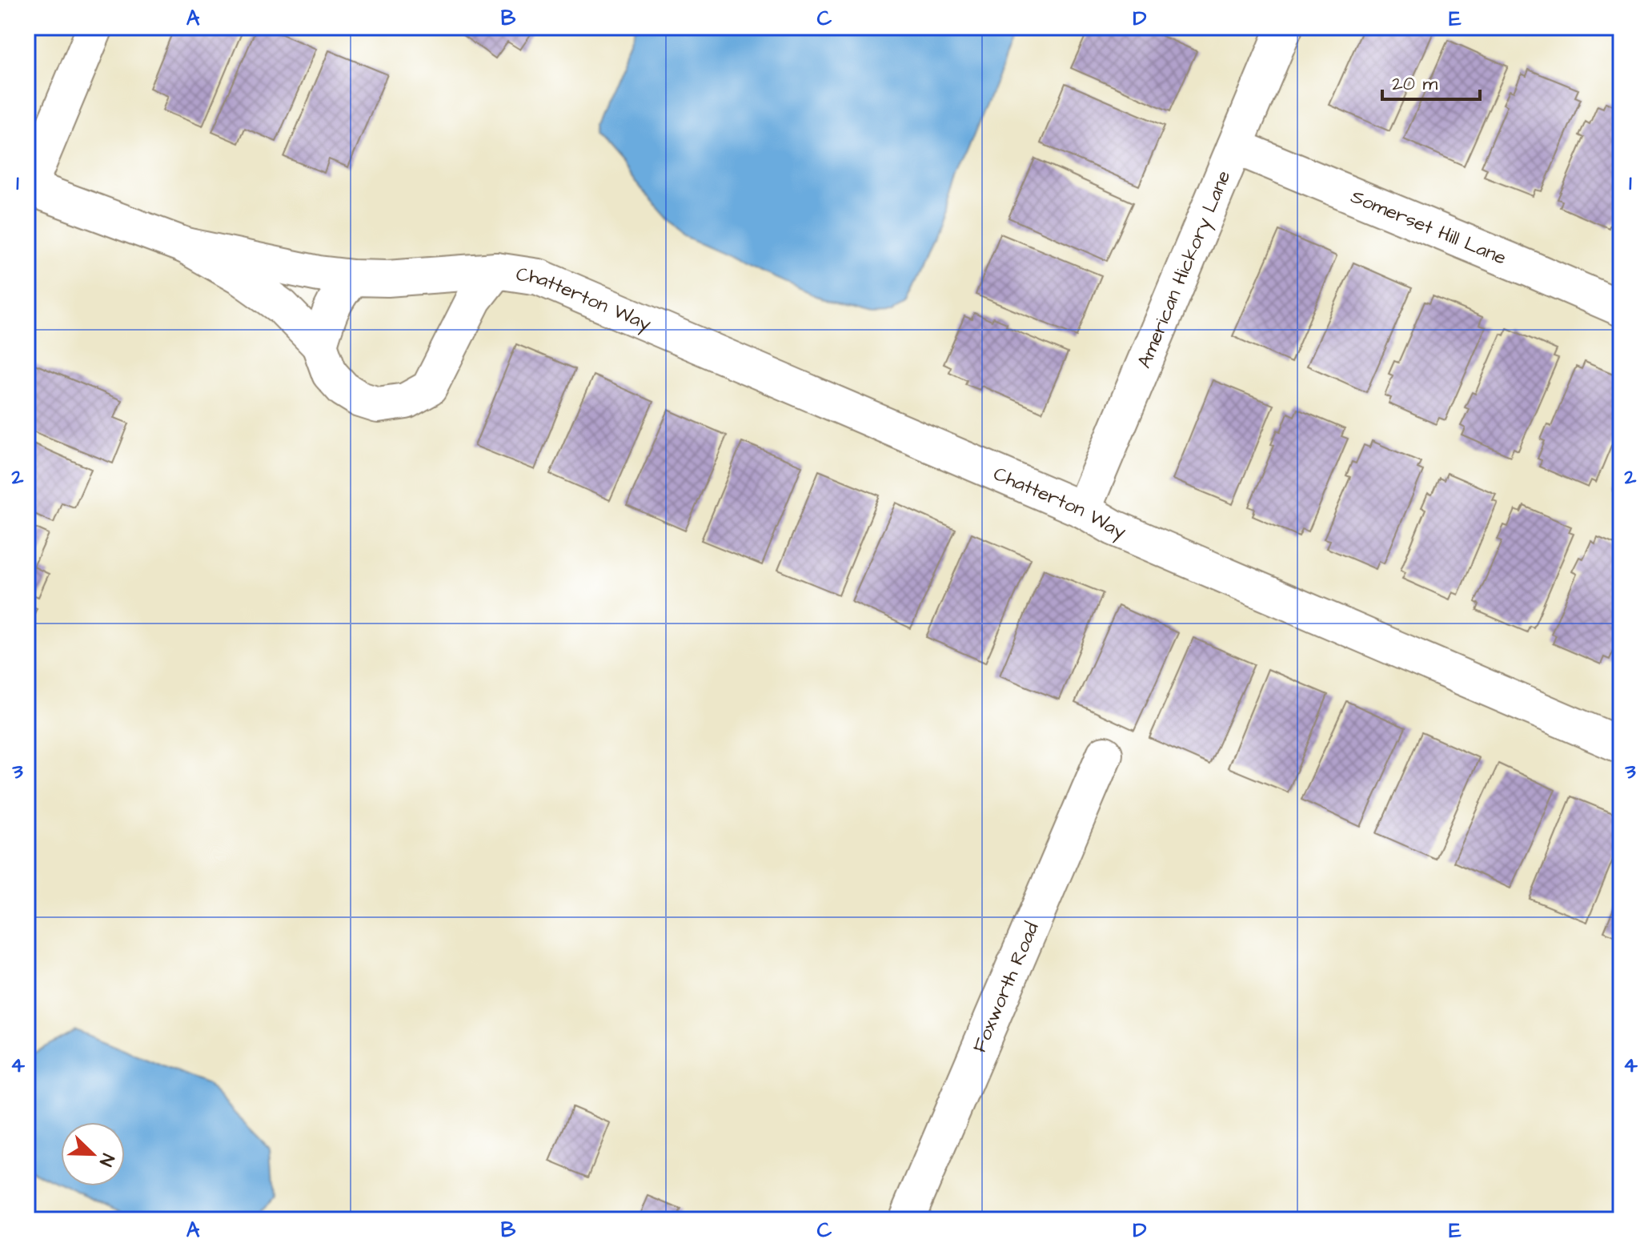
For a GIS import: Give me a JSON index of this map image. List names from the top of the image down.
{
  "streets": {
    "street": [
      "Somerset Hill Lane",
      "American Hickory Lane",
      "Chatterton Way",
      "Foxworth Road"
    ]
  },
  "crossings": [
    ["Somerset Hill Lane", "American Hickory Lane"],
    ["American Hickory Lane", "Chatterton Way"]
  ],
  "scale_bar": "20 m",
  "north": "bottom right",
  "grid": {
    "columns": [
      "A",
      "B",
      "C",
      "D",
      "E"
    ],
    "rows": [
      "1",
      "2",
      "3",
      "4"
    ]
  }
}
